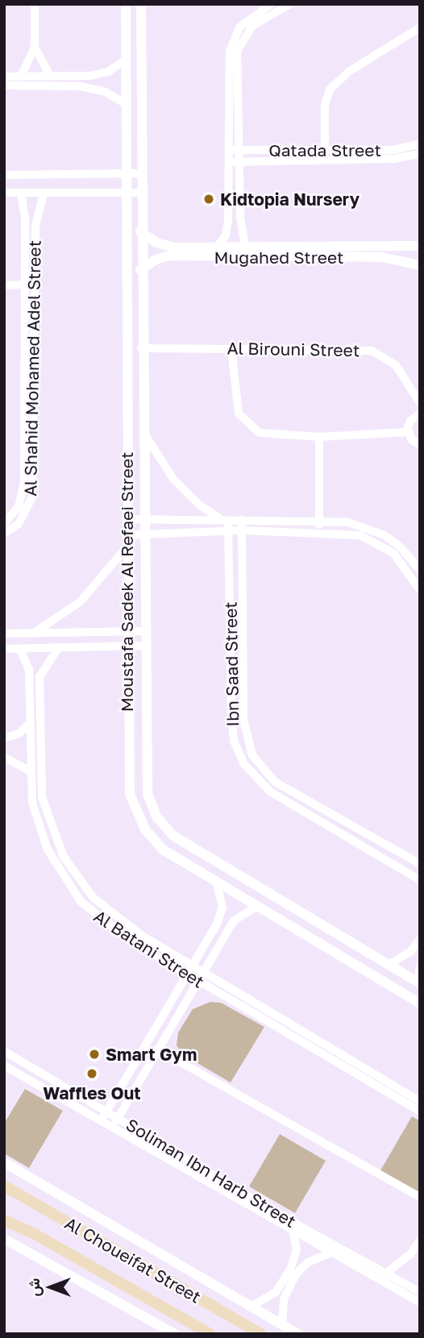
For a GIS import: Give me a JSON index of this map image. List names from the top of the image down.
{
  "streets": {
    "main road": ["Al Choueifat Street"],
    "street": [
      "Qatada Street",
      "Mugahed Street",
      "Al Birouni Street",
      "Al Shahid Mohamed Adel Street",
      "Moustafa Sadek Al Refaei Street",
      "Ibn Saad Street",
      "Al Batani Street",
      "Soliman Ibn Harb Street"
    ]
  },
  "crossings": [
    ["Mugahed Street", "Moustafa Sadek Al Refaei Street"],
    ["Al Birouni Street", "Moustafa Sadek Al Refaei Street"]
  ],
  "places": ["Kidtopia Nursery", "Smart Gym", "Waffles Out"],
  "north": "left"
}
